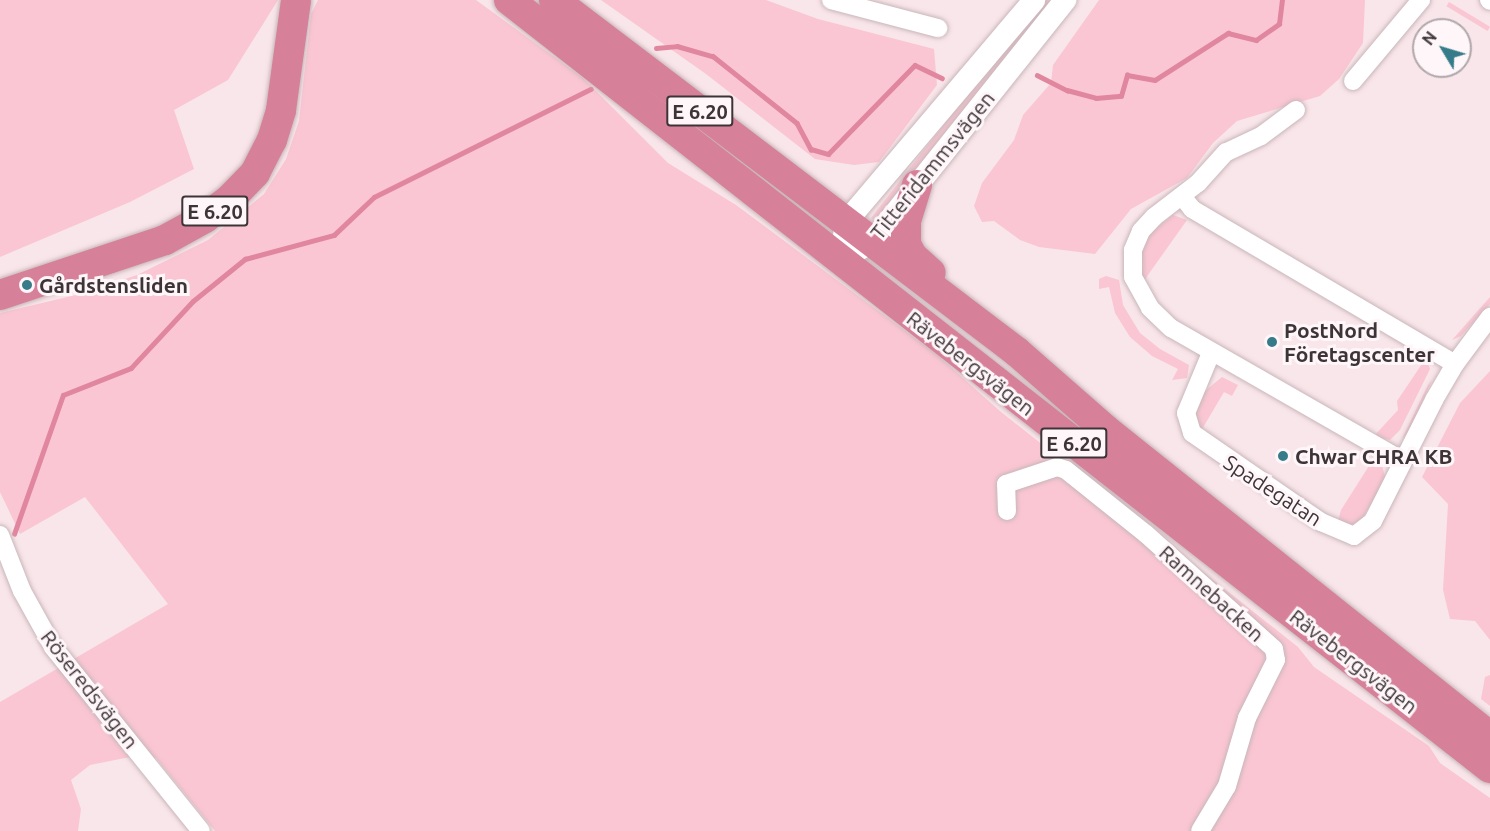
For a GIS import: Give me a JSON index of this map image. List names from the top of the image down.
{
  "streets": {
    "highway": ["E 6.20", "Rävebergsvägen"],
    "street": [
      "Titteridammsvägen",
      "Spadegatan",
      "Ramnebacken",
      "Röseredsvägen"
    ]
  },
  "crossings": [
    ["Titteridammsvägen", "Rävebergsvägen"]
  ],
  "places": ["Gårdstensliden", "PostNord Företagscenter", "Chwar CHRA KB"],
  "north": "top left"
}
